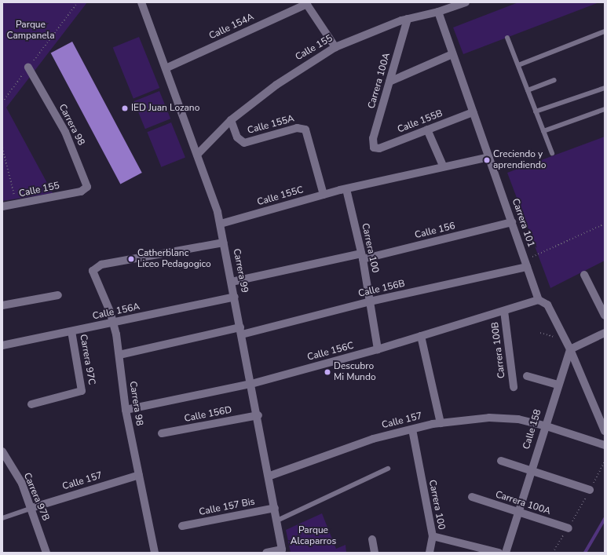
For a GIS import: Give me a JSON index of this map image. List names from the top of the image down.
{
  "streets": {
    "street": [
      "Calle 154A",
      "Calle 155",
      "Carrera 100A",
      "Calle 155B",
      "Carrera 98",
      "Calle 155A",
      "Calle 155C",
      "Carrera 101",
      "Calle 156",
      "Carrera 100",
      "Carrera 99",
      "Calle 156B",
      "Calle 156A",
      "Carrera 100B",
      "Calle 156C",
      "Carrera 97C",
      "Calle 156D",
      "Calle 157",
      "Calle 158",
      "Carrera 97B",
      "Calle 157 Bis"
    ]
  },
  "crossings": [
    ["Calle 154A", "Carrera 99"],
    ["Calle 155", "Carrera 100A"],
    ["Calle 155", "Carrera 98"],
    ["Calle 155", "Calle 155A"],
    ["Calle 155", "Carrera 101"],
    ["Calle 155", "Carrera 99"],
    ["Carrera 100A", "Calle 155B"],
    ["Carrera 100A", "Calle 158"],
    ["Calle 155B", "Carrera 101"],
    ["Carrera 98", "Carrera 99"],
    ["Carrera 98", "Calle 156B"],
    ["Carrera 98", "Calle 156A"],
    ["Carrera 98", "Calle 156C"],
    ["Carrera 98", "Calle 157"],
    ["Calle 155A", "Calle 155C"],
    ["Calle 155C", "Carrera 101"],
    ["Calle 155C", "Carrera 100"],
    ["Calle 155C", "Carrera 99"],
    ["Carrera 101", "Calle 156"],
    ["Carrera 101", "Calle 156B"],
    ["Carrera 101", "Calle 156C"],
    ["Carrera 101", "Calle 158"],
    ["Calle 156", "Carrera 100"],
    ["Calle 156", "Carrera 99"],
    ["Carrera 100", "Calle 156B"],
    ["Carrera 100", "Calle 156C"],
    ["Carrera 100", "Calle 157"],
    ["Carrera 99", "Calle 156B"],
    ["Carrera 99", "Calle 156A"],
    ["Carrera 99", "Calle 156C"],
    ["Carrera 99", "Calle 156D"],
    ["Carrera 99", "Calle 157"],
    ["Carrera 99", "Calle 157 Bis"],
    ["Calle 156A", "Carrera 97C"],
    ["Carrera 100B", "Calle 156C"],
    ["Calle 157", "Calle 158"],
    ["Calle 157", "Carrera 97B"]
  ],
  "parks": ["Parque Campanela", "Parque Alcaparros"],
  "places": [
    "IED Juan Lozano",
    "Creciendo y aprendiendo",
    "Catherblanc Liceo Pedagogico",
    "Descubro Mi Mundo"
  ]
}
